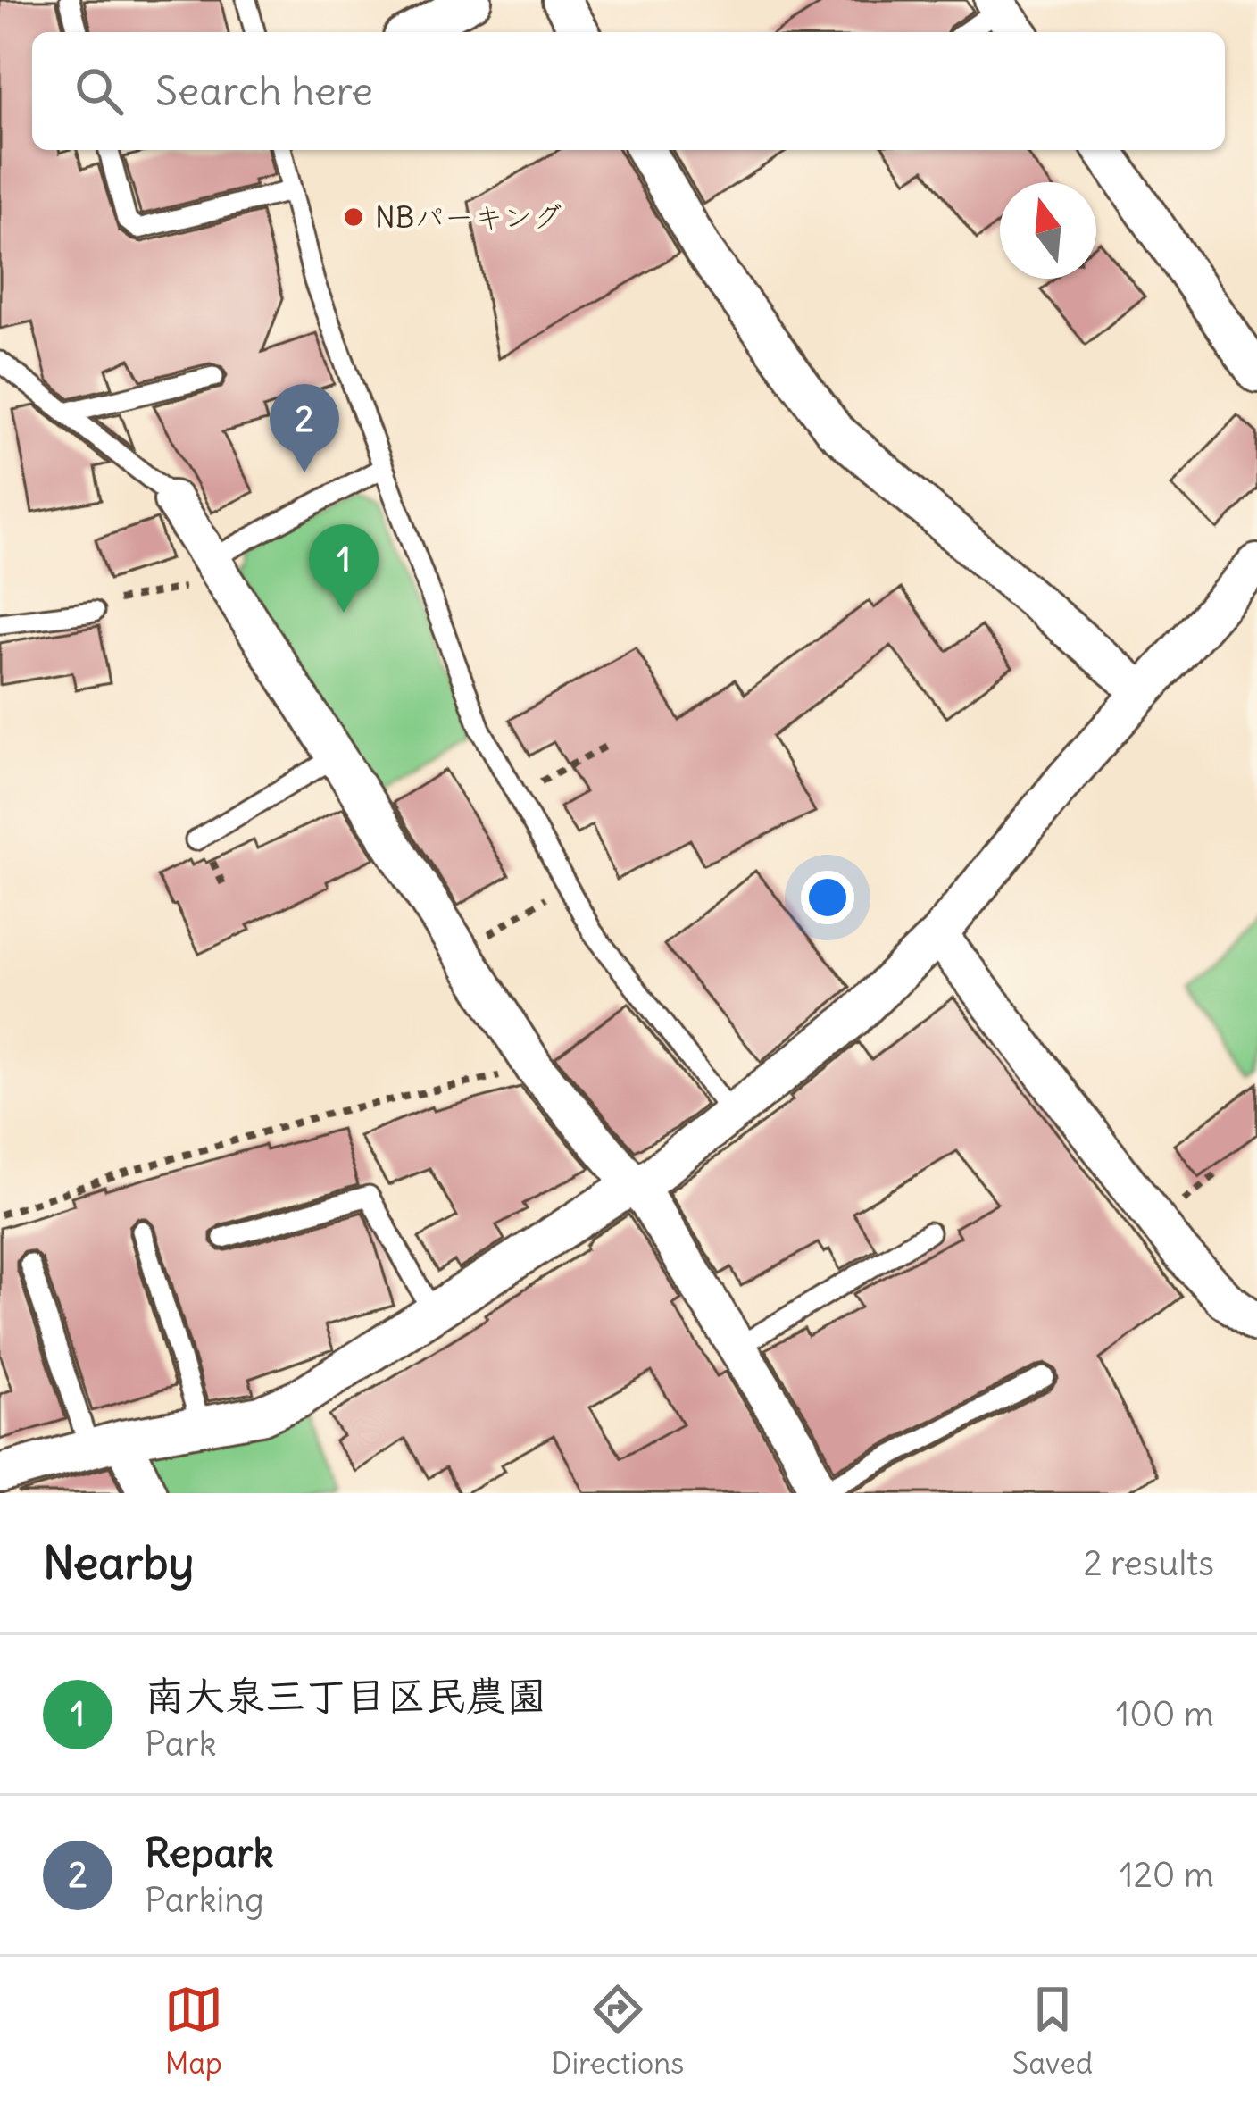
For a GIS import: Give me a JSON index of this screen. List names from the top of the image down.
{
  "places": ["NBパーキング"],
  "north": "top",
  "page": {
    "search": "Search here",
    "pins": ["2", "1"],
    "heading": ["Nearby", "2 results"],
    "list": [
      {
        "mark": "1",
        "name": "南大泉三丁目区民農園",
        "note": "Park",
        "value": "100 m"
      },
      {
        "mark": "2",
        "name": "Repark",
        "note": "Parking",
        "value": "120 m"
      }
    ],
    "nav": ["Map", "Directions", "Saved"]
  }
}
